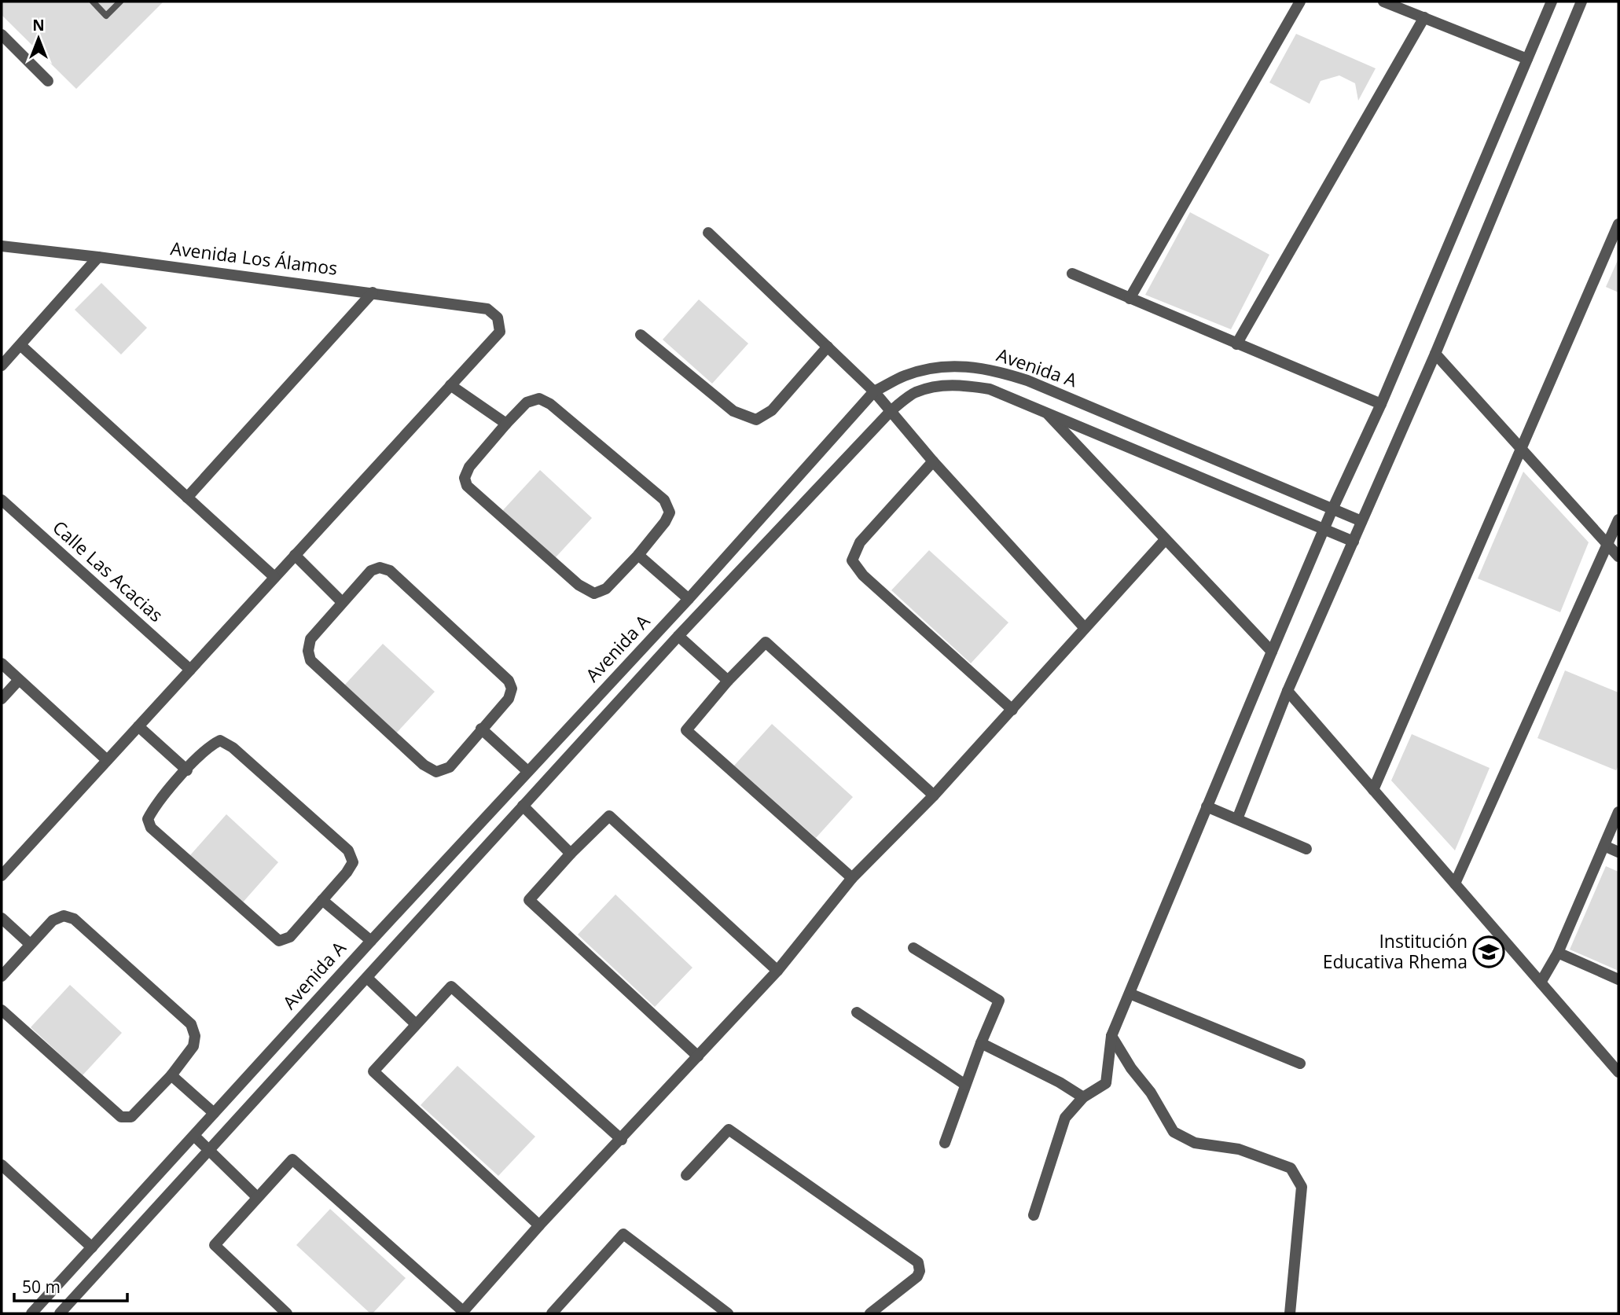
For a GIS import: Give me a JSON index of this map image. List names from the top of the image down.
{
  "streets": {
    "street": ["Avenida Los Álamos", "Avenida A", "Calle Las Acacias"]
  },
  "places": {
    "school or university": ["Institución Educativa Rhema"]
  },
  "scale_bar": "50 m",
  "north": "top"
}
